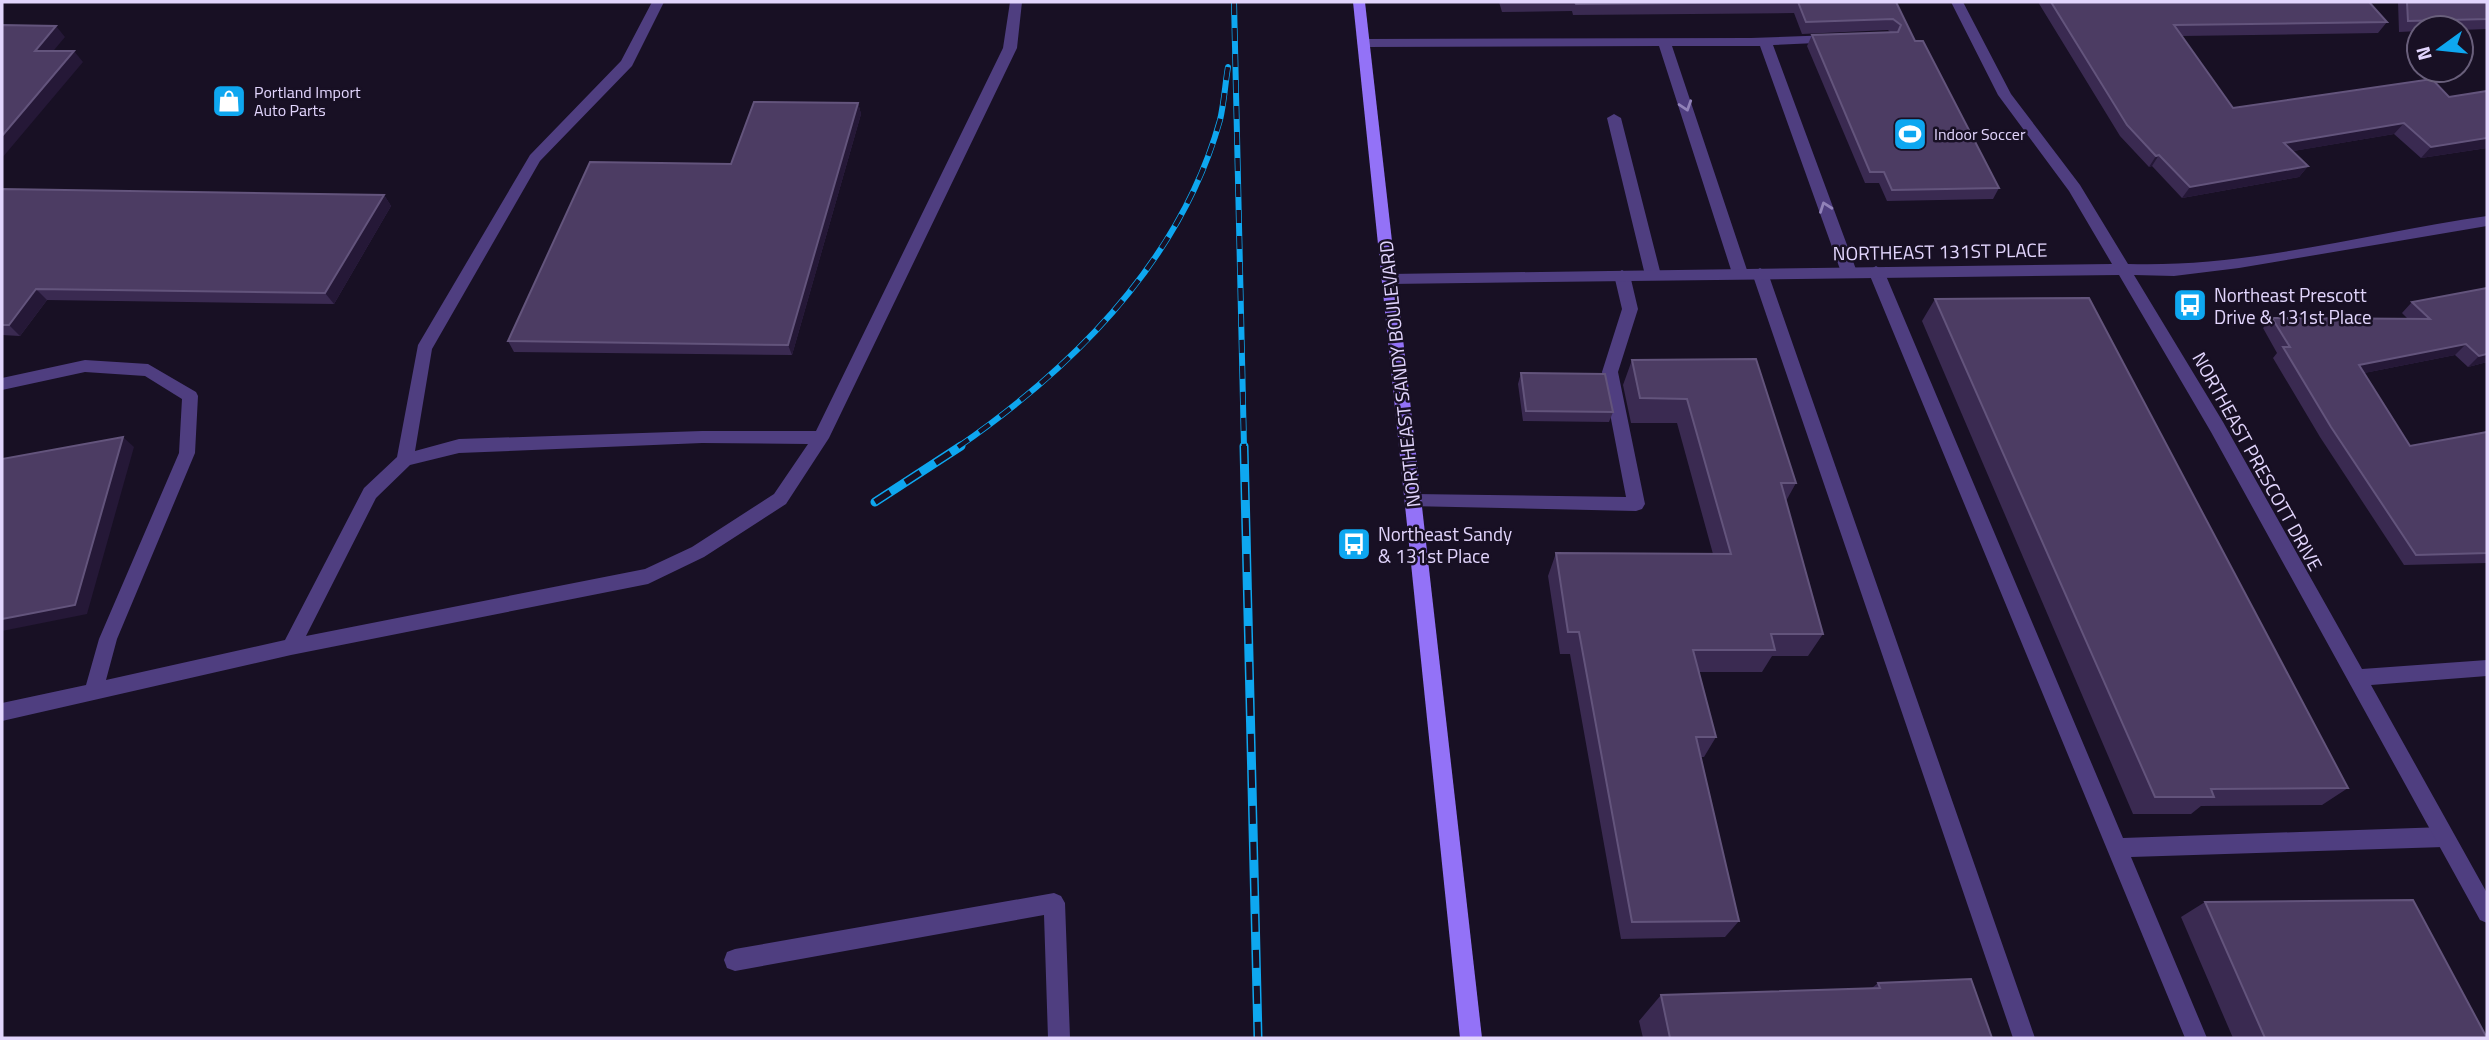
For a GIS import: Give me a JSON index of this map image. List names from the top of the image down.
{
  "streets": {
    "main road": ["NORTHEAST SANDY BOULEVARD"],
    "street": ["NORTHEAST 131ST PLACE", "NORTHEAST PRESCOTT DRIVE"]
  },
  "crossings": [
    ["NORTHEAST 131ST PLACE", "NORTHEAST SANDY BOULEVARD"],
    ["NORTHEAST 131ST PLACE", "NORTHEAST PRESCOTT DRIVE"]
  ],
  "places": {
    "shop": ["Portland Import Auto Parts"],
    "sports": ["Indoor Soccer"],
    "bus stop": ["Northeast Prescott Drive & 131st Place", "Northeast Sandy & 131st Place"]
  },
  "north": "left"
}
